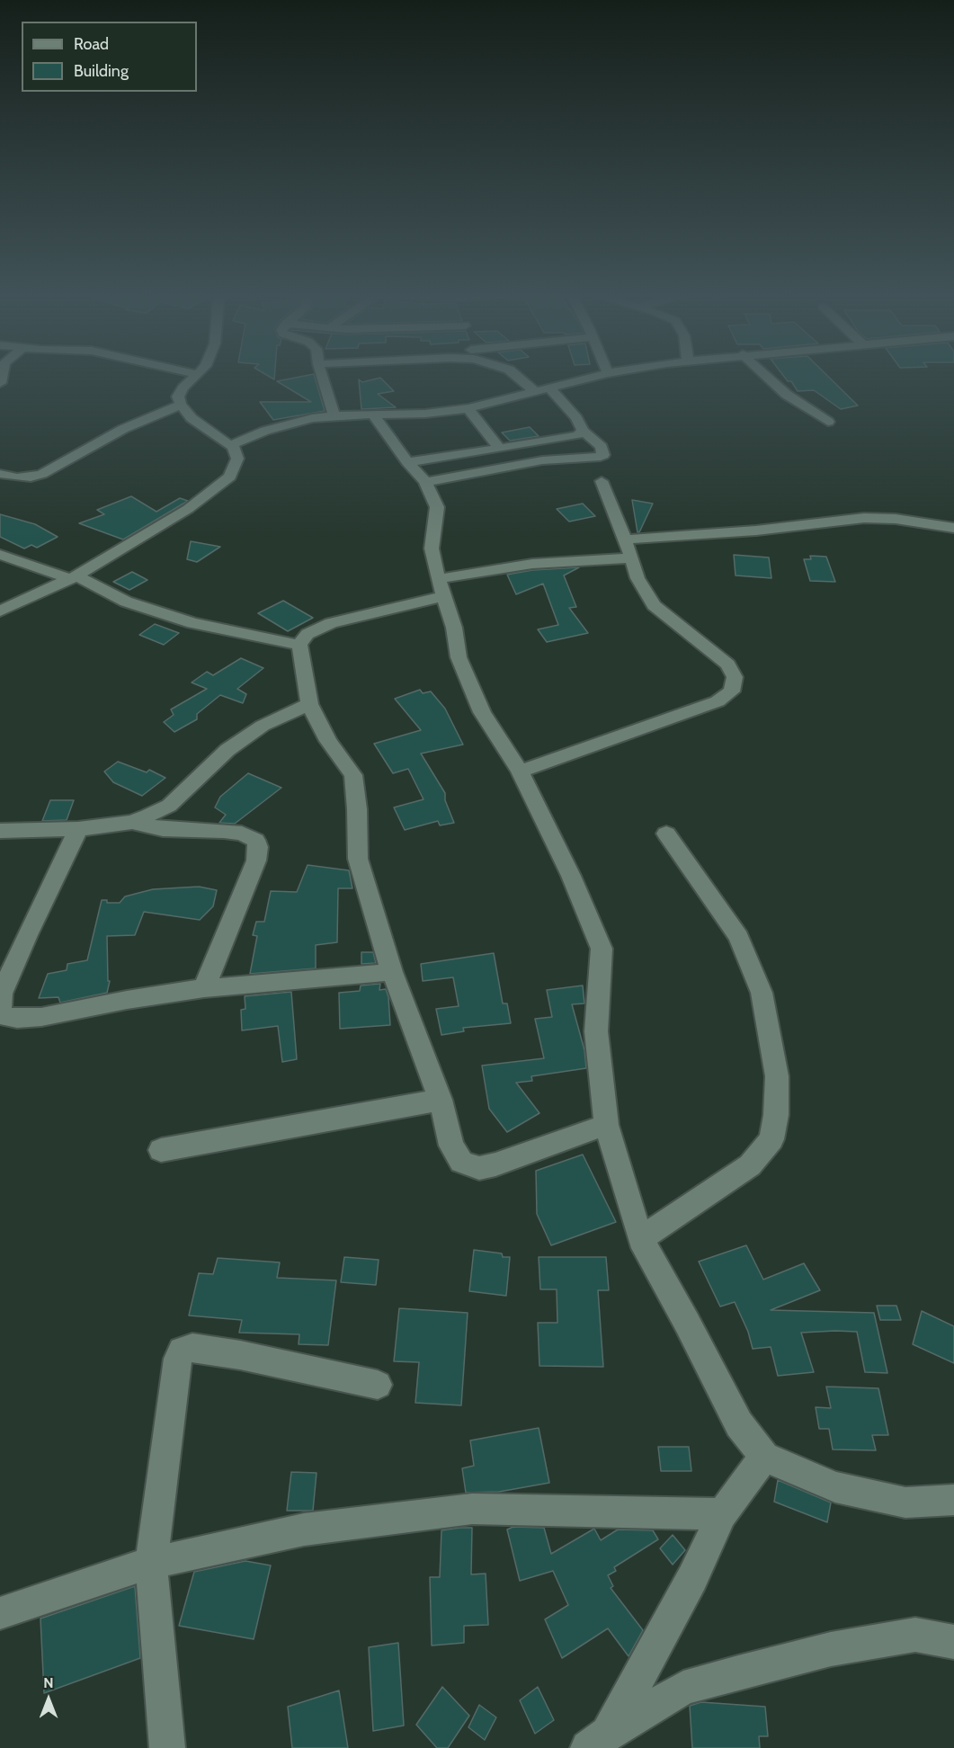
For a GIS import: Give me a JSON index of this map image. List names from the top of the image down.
{
  "legend": ["Road", "Building"],
  "north": "top"
}
